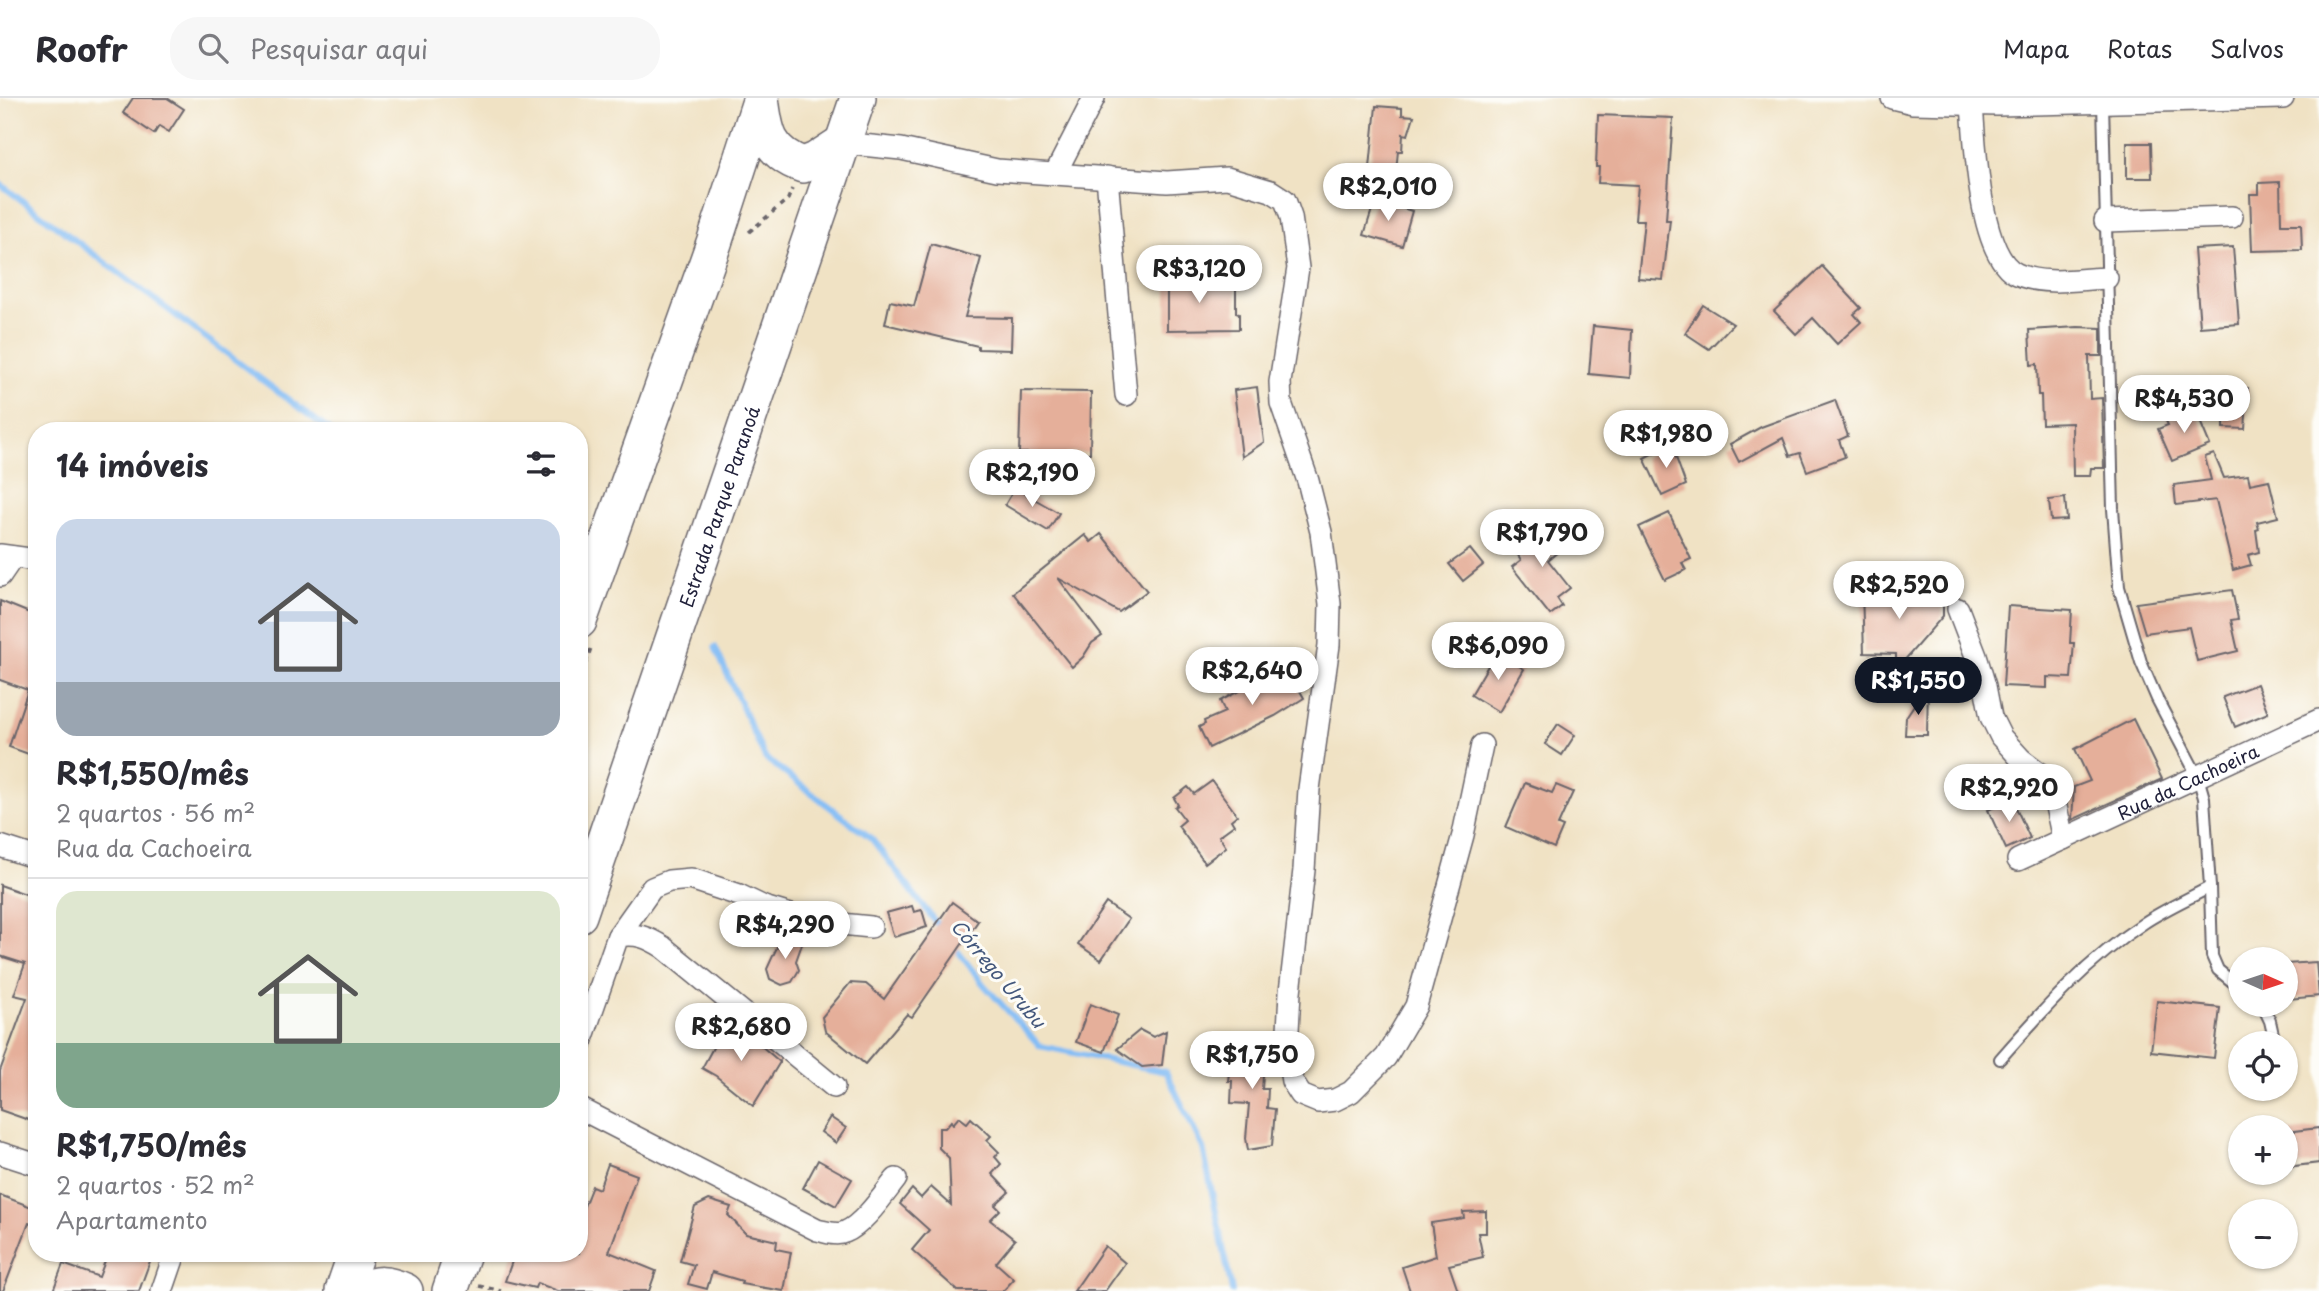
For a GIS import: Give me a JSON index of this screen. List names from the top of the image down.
{
  "streets": {
    "main road": ["Estrada Parque Paranoá"],
    "street": ["Rua da Cachoeira"]
  },
  "water": ["Córrego Urubu"],
  "north": "right",
  "page": {
    "header": "Roofr",
    "search": "Pesquisar aqui",
    "nav": ["Mapa", "Rotas", "Salvos"],
    "price": [
      "R$2,010",
      "R$3,120",
      "R$4,530",
      "R$1,980",
      "R$2,190",
      "R$1,790",
      "R$2,520",
      "R$6,090",
      "R$2,640",
      "R$1,550",
      "R$2,920",
      "R$4,290",
      "R$2,680",
      "R$1,750"
    ],
    "heading": "14 imóveis",
    "list": [
      {
        "name": "R$1,550/mês",
        "note": "2 quartos · 56 m² · Rua da Cachoeira"
      },
      {
        "name": "R$1,750/mês",
        "note": "2 quartos · 52 m² · Apartamento"
      }
    ],
    "map_buttons": ["+", "−"]
  }
}
